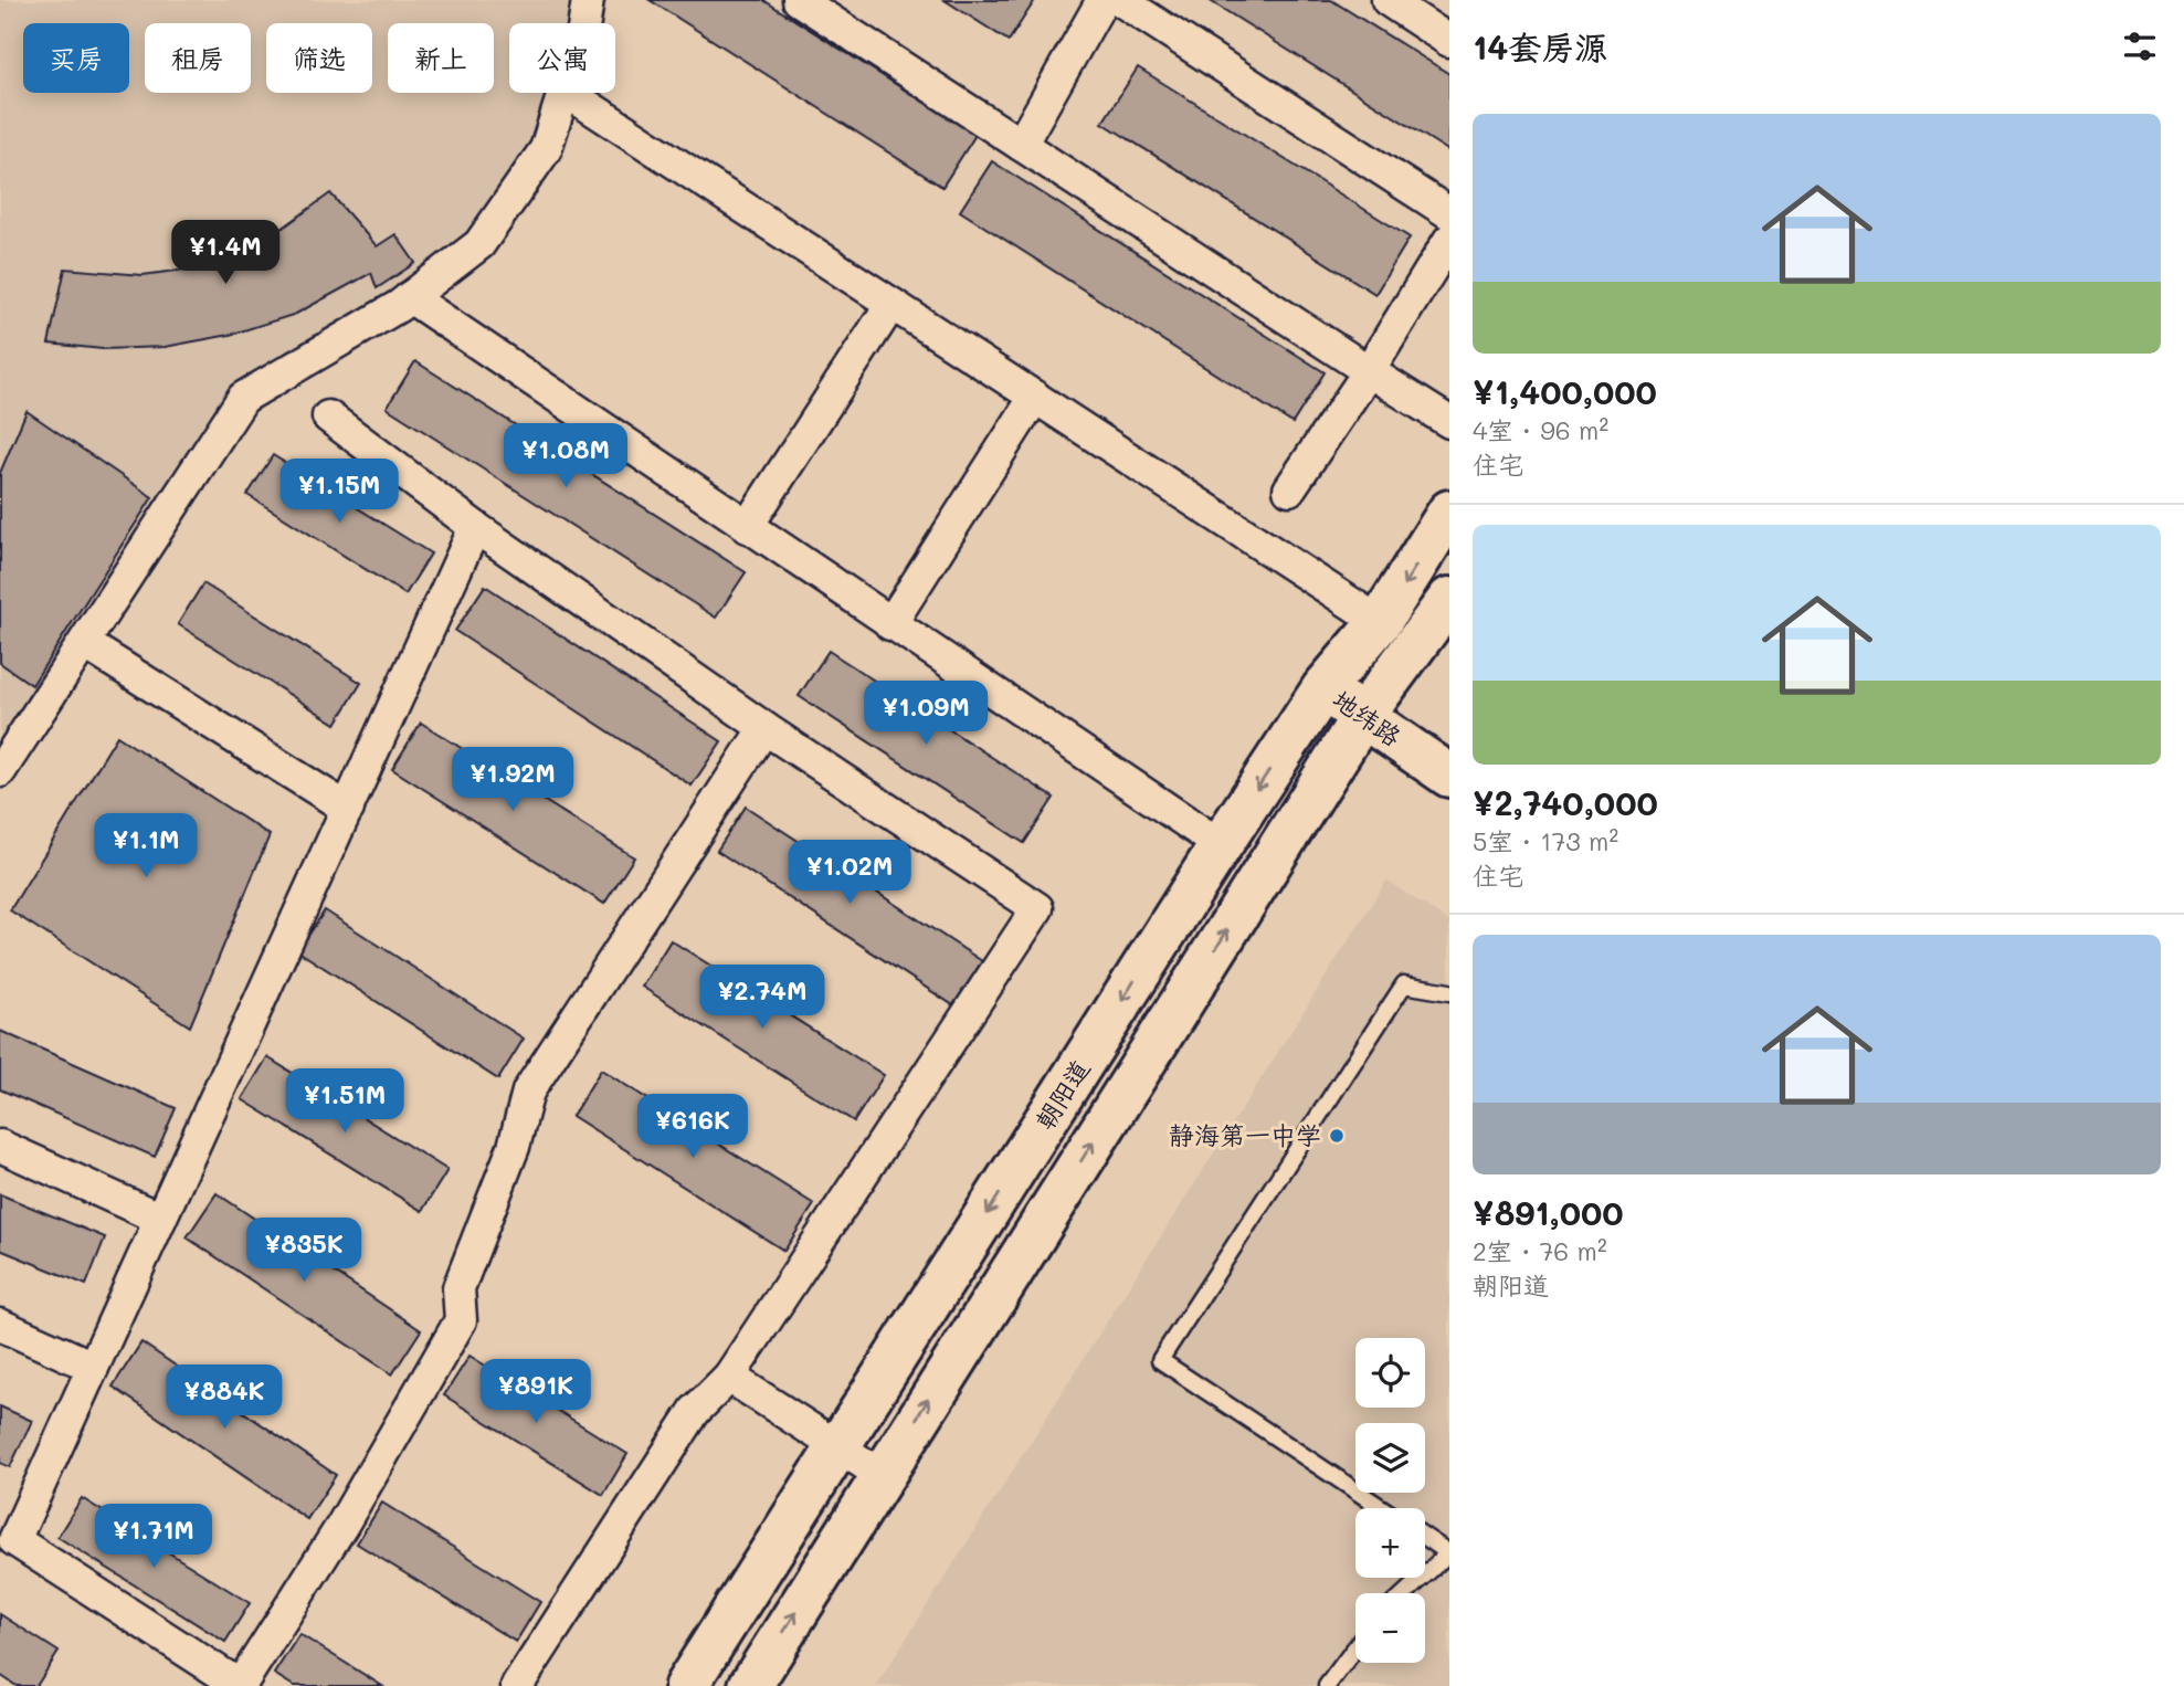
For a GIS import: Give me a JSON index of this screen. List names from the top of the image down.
{
  "streets": {
    "main road": ["地纬路", "朝阳道"]
  },
  "crossings": [
    ["地纬路", "朝阳道"]
  ],
  "places": ["静海第一中学"],
  "page": {
    "heading": "14套房源",
    "chip": [
      "买房",
      "租房",
      "筛选",
      "新上",
      "公寓"
    ],
    "list": [
      {
        "name": "¥1,400,000",
        "note": "4室 · 96 m² · 住宅"
      },
      {
        "name": "¥2,740,000",
        "note": "5室 · 173 m² · 住宅"
      },
      {
        "name": "¥891,000",
        "note": "2室 · 76 m² · 朝阳道"
      }
    ],
    "price": [
      "¥1.4M",
      "¥1.08M",
      "¥1.15M",
      "¥1.09M",
      "¥1.92M",
      "¥1.1M",
      "¥1.02M",
      "¥2.74M",
      "¥1.51M",
      "¥616K",
      "¥835K",
      "¥891K",
      "¥884K",
      "¥1.71M"
    ],
    "map_buttons": ["+", "−"]
  }
}
